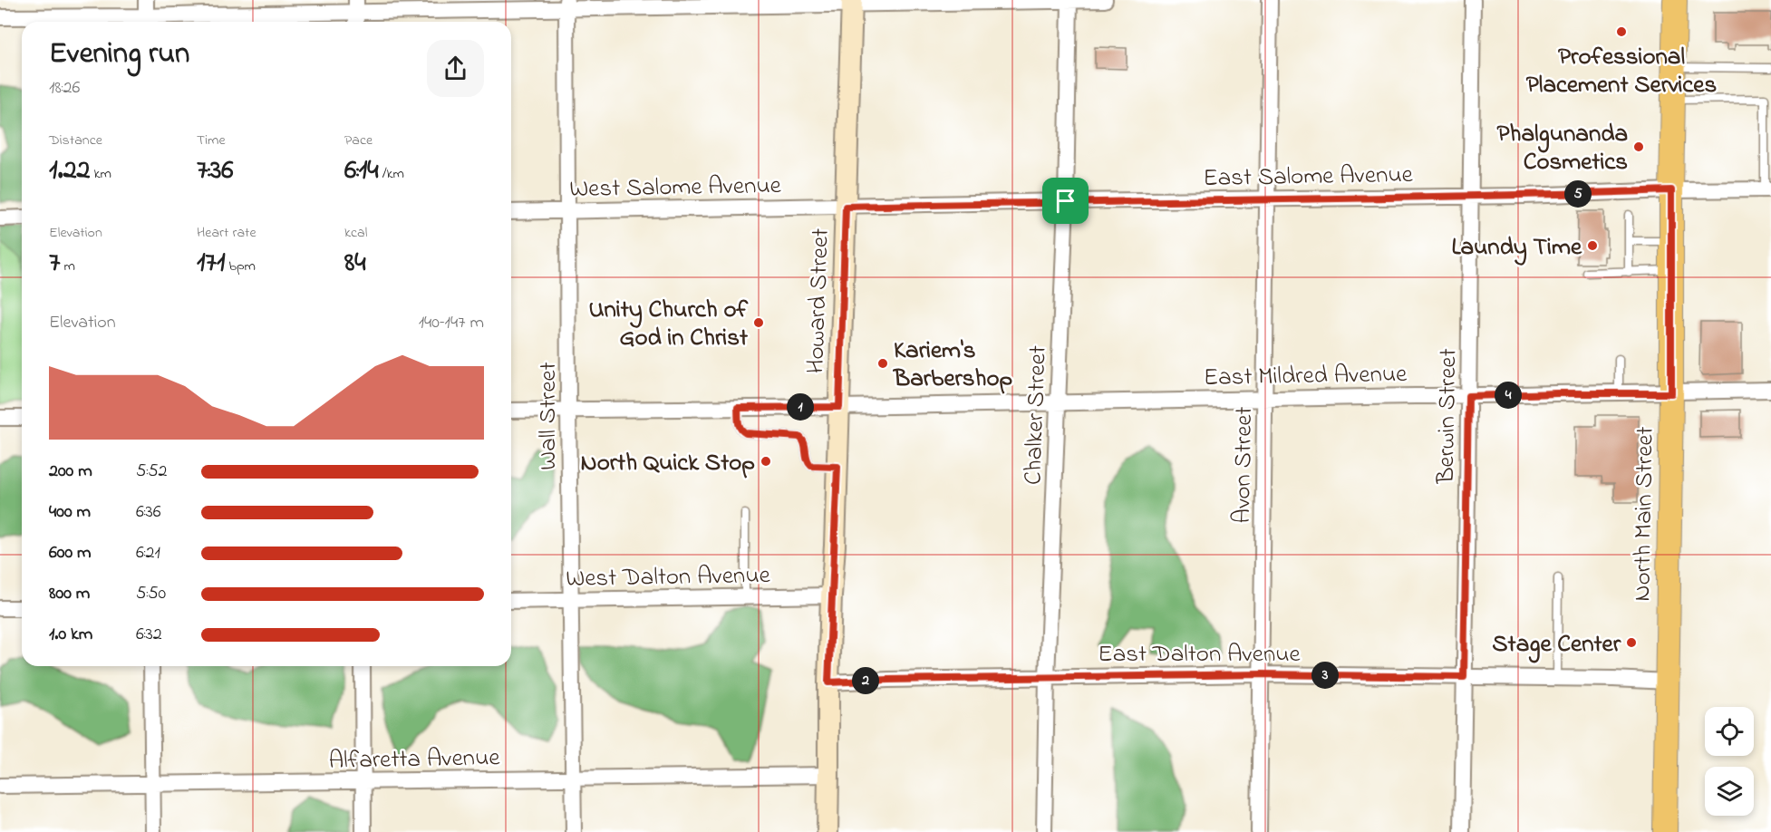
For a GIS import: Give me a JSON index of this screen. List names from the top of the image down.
{
  "streets": {
    "main road": ["Howard Street", "North Main Street"],
    "street": [
      "East Salome Avenue",
      "West Salome Avenue",
      "East Mildred Avenue",
      "Chalker Street",
      "Wall Street",
      "Berwin Street",
      "Avon Street",
      "West Dalton Avenue",
      "East Dalton Avenue",
      "Alfaretta Avenue"
    ]
  },
  "crossings": [
    ["East Salome Avenue", "West Salome Avenue"],
    ["East Salome Avenue", "Howard Street"],
    ["East Salome Avenue", "Chalker Street"],
    ["East Salome Avenue", "Berwin Street"],
    ["East Salome Avenue", "Avon Street"],
    ["East Salome Avenue", "North Main Street"],
    ["West Salome Avenue", "Howard Street"],
    ["West Salome Avenue", "Wall Street"],
    ["Howard Street", "East Mildred Avenue"],
    ["Howard Street", "West Dalton Avenue"],
    ["Howard Street", "East Dalton Avenue"],
    ["Howard Street", "Alfaretta Avenue"],
    ["East Mildred Avenue", "Chalker Street"],
    ["East Mildred Avenue", "Wall Street"],
    ["East Mildred Avenue", "Berwin Street"],
    ["East Mildred Avenue", "Avon Street"],
    ["East Mildred Avenue", "North Main Street"],
    ["Chalker Street", "East Dalton Avenue"],
    ["Wall Street", "West Dalton Avenue"],
    ["Wall Street", "Alfaretta Avenue"],
    ["Berwin Street", "East Dalton Avenue"],
    ["Avon Street", "East Dalton Avenue"],
    ["North Main Street", "East Dalton Avenue"]
  ],
  "places": [
    "Professional Placement Services",
    "Phalgunanda Cosmetics",
    "Laundy Time",
    "Unity Church of God in Christ",
    "Kariem's Barbershop",
    "North Quick Stop",
    "Stage Center"
  ],
  "page": {
    "heading": ["Evening run", "18:26"],
    "stats": [
      ["Distance", "1.22 km"],
      ["Time", "7:36"],
      ["Pace", "6:14 /km"],
      ["Elevation", "7 m"],
      ["Heart rate", "171 bpm"],
      ["kcal", "84"]
    ],
    "pins": [
      "5",
      "4",
      "1",
      "3",
      "2"
    ],
    "chart": ["Elevation", "140–147 m"],
    "list": [
      {
        "name": "200 m",
        "note": "5:52"
      },
      {
        "name": "400 m",
        "note": "6:36"
      },
      {
        "name": "600 m",
        "note": "6:21"
      },
      {
        "name": "800 m",
        "note": "5:50"
      },
      {
        "name": "1.0 km",
        "note": "6:32"
      }
    ]
  }
}
